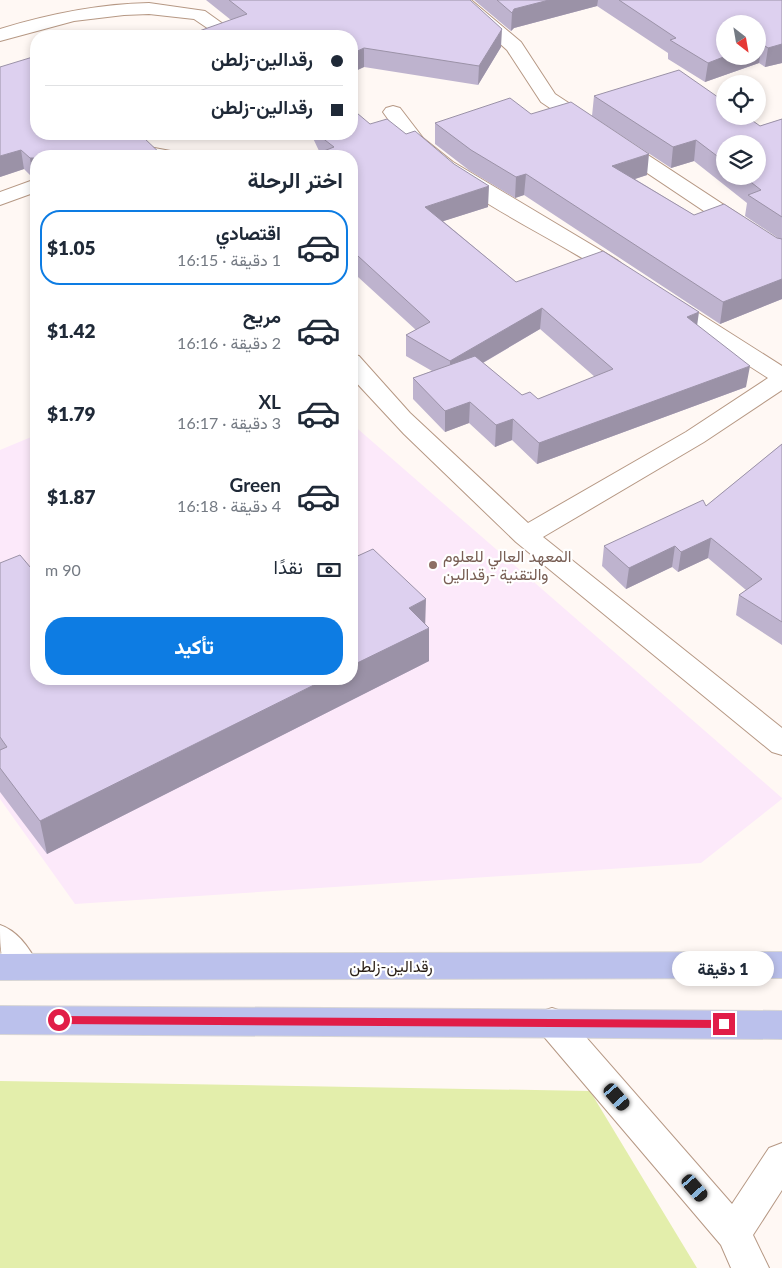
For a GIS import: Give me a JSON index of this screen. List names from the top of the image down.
{
  "streets": {
    "main road": ["رقدالين-زلطن"]
  },
  "places": ["المعهد العالي للعلوم والتقنية -رقدالين"],
  "north": "bottom right",
  "page": {
    "banner": ["رقدالين-زلطن", "رقدالين-زلطن"],
    "heading": "اختر الرحلة",
    "list": [
      {
        "name": "اقتصادي",
        "note": "1 دقيقة · 16:15",
        "value": "$1.05"
      },
      {
        "name": "مريح",
        "note": "2 دقيقة · 16:16",
        "value": "$1.42"
      },
      {
        "name": "XL",
        "note": "3 دقيقة · 16:17",
        "value": "$1.79"
      },
      {
        "name": "Green",
        "note": "4 دقيقة · 16:18",
        "value": "$1.87"
      }
    ],
    "pay": ["نقدًا", "90 m"],
    "buttons": "تأكيد",
    "bubble": "1 دقيقة"
  }
}
